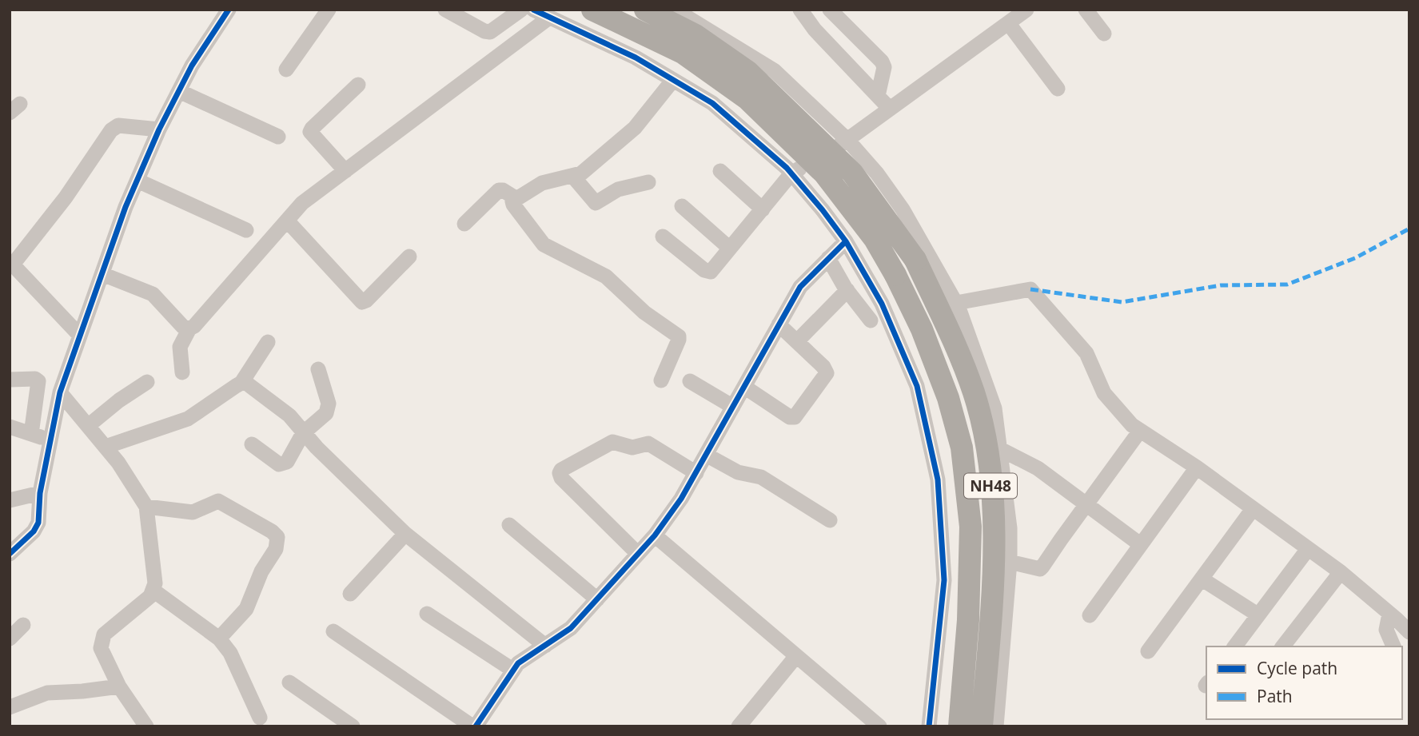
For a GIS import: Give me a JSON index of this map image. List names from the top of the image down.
{
  "streets": {
    "highway": ["NH48"]
  },
  "legend": ["Cycle path", "Path"]
}
